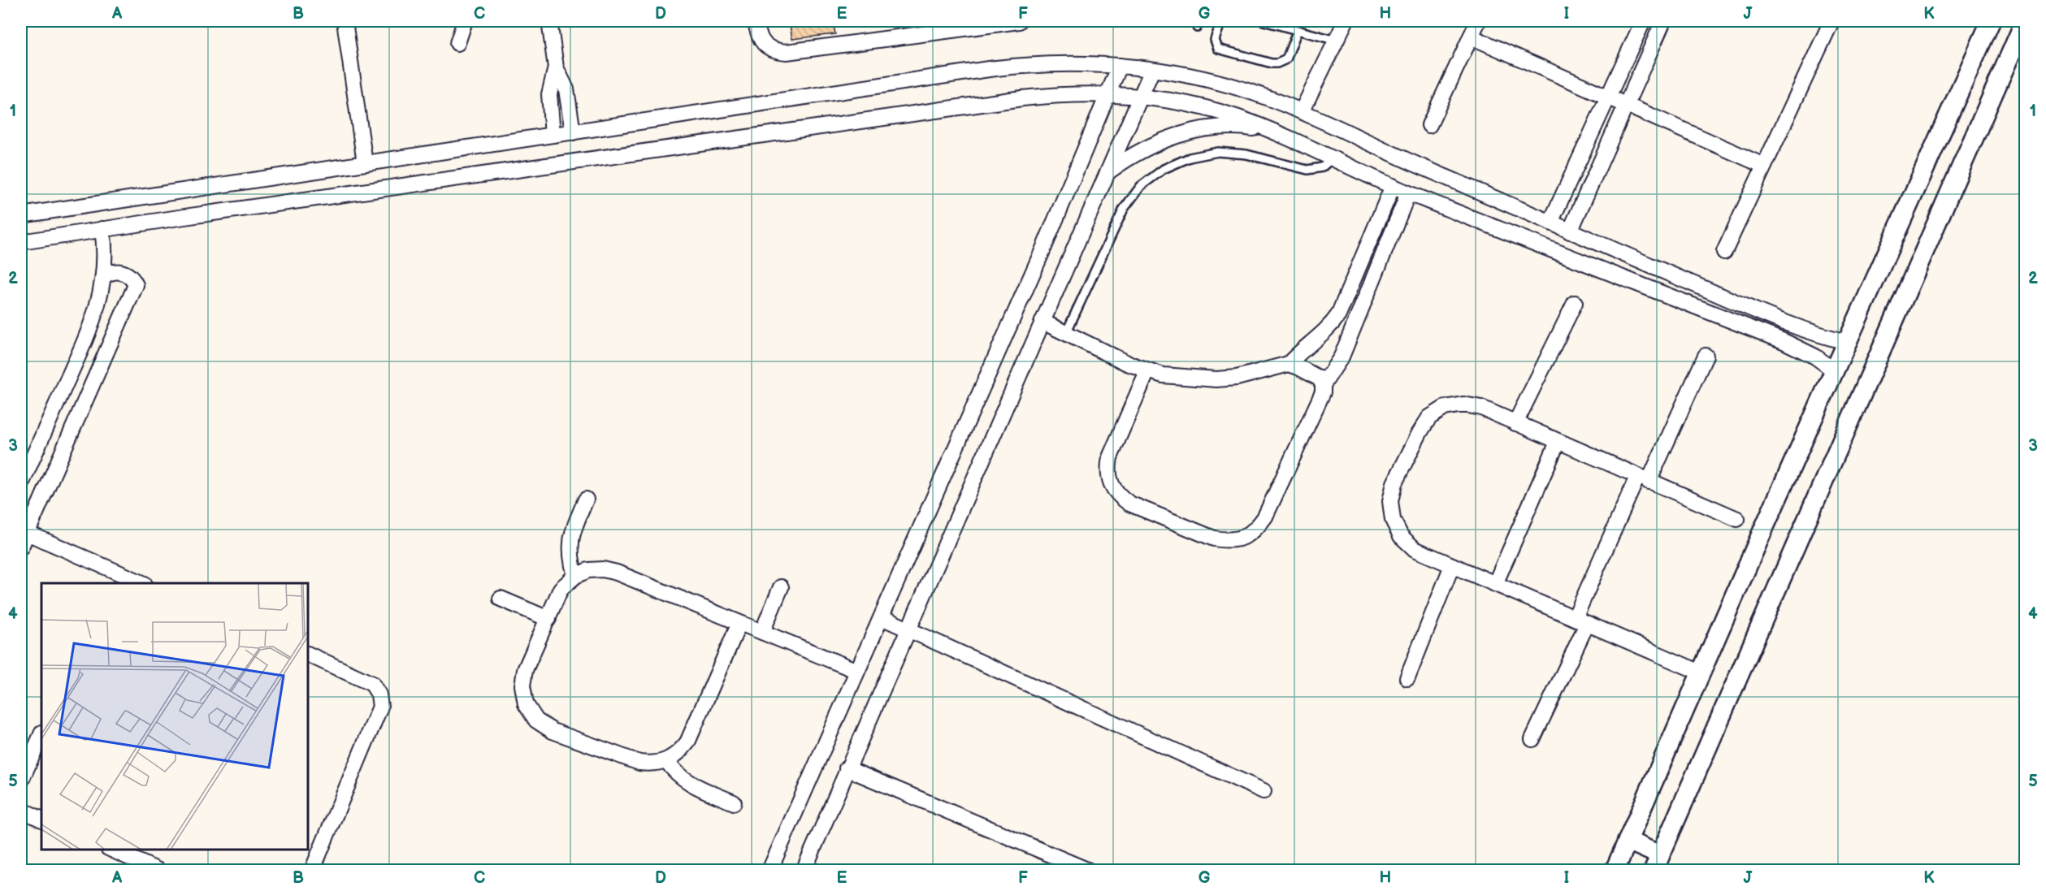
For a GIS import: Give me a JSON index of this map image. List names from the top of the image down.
{
  "grid": {
    "columns": [
      "A",
      "B",
      "C",
      "D",
      "E",
      "F",
      "G",
      "H",
      "I",
      "J",
      "K"
    ],
    "rows": [
      "1",
      "2",
      "3",
      "4",
      "5"
    ]
  }
}
